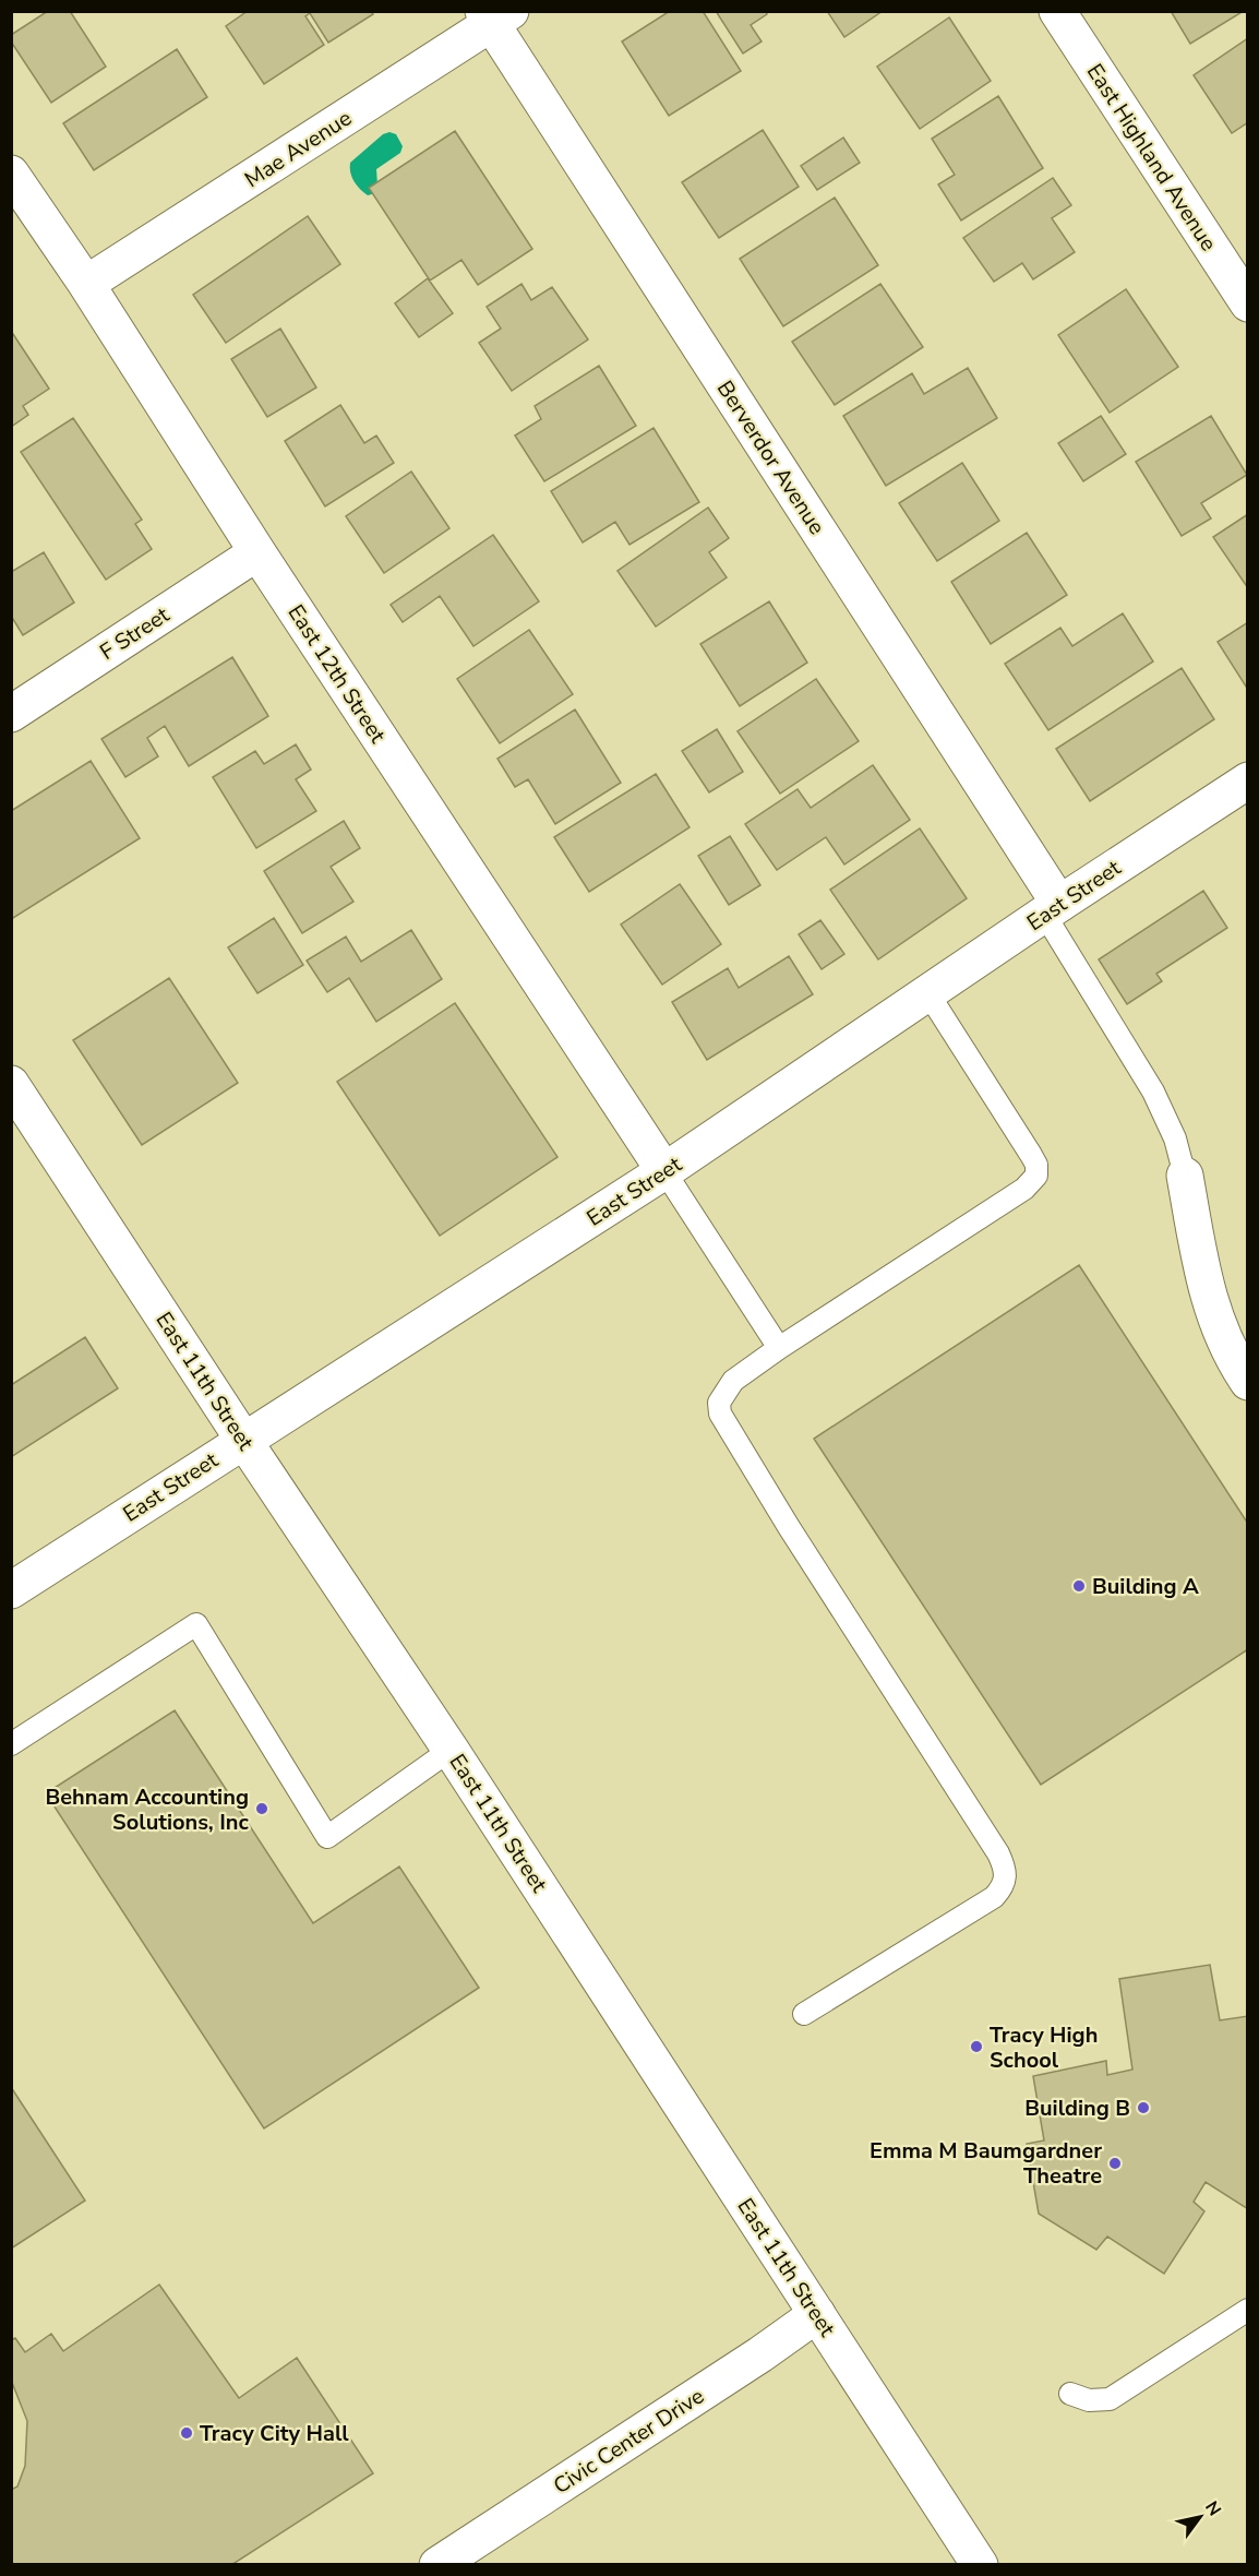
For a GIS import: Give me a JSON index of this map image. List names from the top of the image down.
{
  "streets": {
    "street": [
      "Mae Avenue",
      "East Highland Avenue",
      "Berverdor Avenue",
      "F Street",
      "East 12th Street",
      "East Street",
      "East 11th Street",
      "Civic Center Drive"
    ]
  },
  "crossings": [
    ["Mae Avenue", "Berverdor Avenue"],
    ["Mae Avenue", "East 12th Street"],
    ["Berverdor Avenue", "East Street"],
    ["F Street", "East 12th Street"],
    ["East 12th Street", "East Street"],
    ["East Street", "East 11th Street"],
    ["East 11th Street", "Civic Center Drive"]
  ],
  "places": [
    "Building A",
    "Behnam Accounting Solutions, Inc",
    "Tracy High School",
    "Building B",
    "Emma M Baumgardner Theatre",
    "Tracy City Hall"
  ],
  "north": "top right"
}
